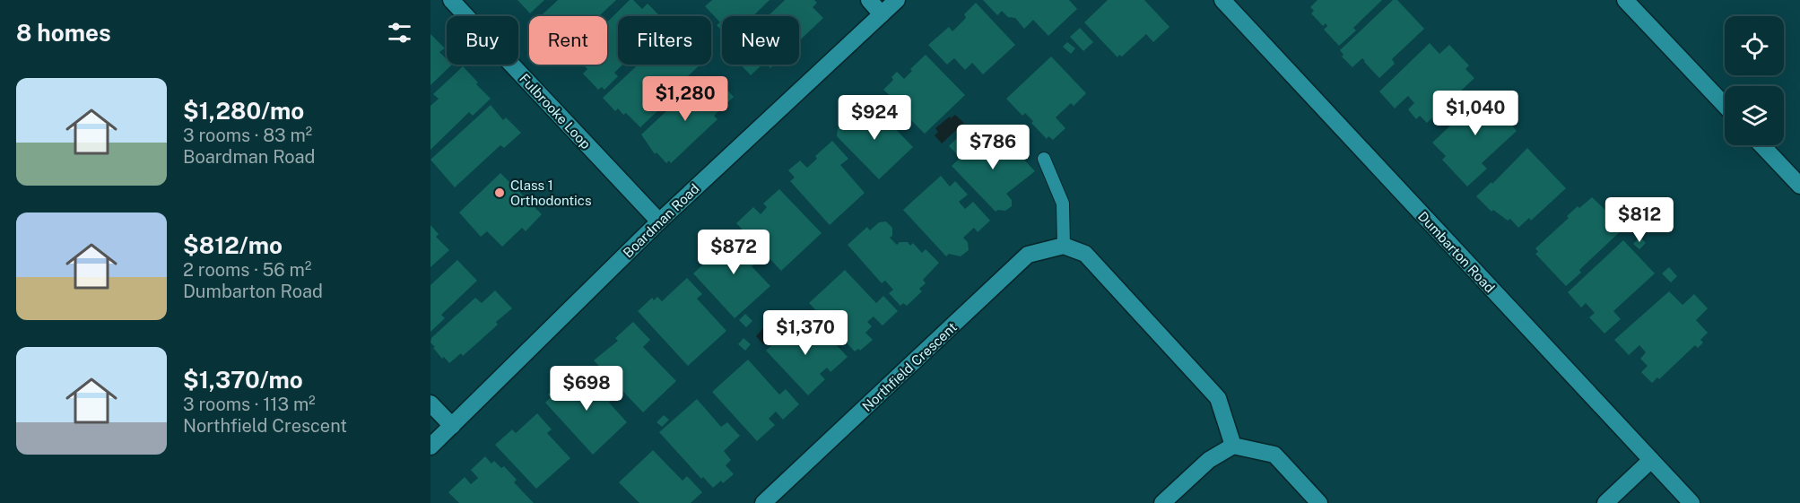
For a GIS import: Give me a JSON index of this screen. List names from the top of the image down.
{
  "streets": {
    "street": [
      "Fulbrooke Loop",
      "Boardman Road",
      "Dumbarton Road",
      "Northfield Crescent"
    ]
  },
  "crossings": [
    ["Fulbrooke Loop", "Boardman Road"]
  ],
  "places": ["Class 1 Orthodontics"],
  "page": {
    "heading": "8 homes",
    "chip": [
      "Buy",
      "Rent",
      "Filters",
      "New"
    ],
    "list": [
      {
        "name": "$1,280/mo",
        "note": "3 rooms · 83 m² · Boardman Road"
      },
      {
        "name": "$812/mo",
        "note": "2 rooms · 56 m² · Dumbarton Road"
      },
      {
        "name": "$1,370/mo",
        "note": "3 rooms · 113 m² · Northfield Crescent"
      }
    ],
    "price": [
      "$1,280",
      "$1,040",
      "$924",
      "$786",
      "$812",
      "$872",
      "$1,370",
      "$698"
    ]
  }
}
